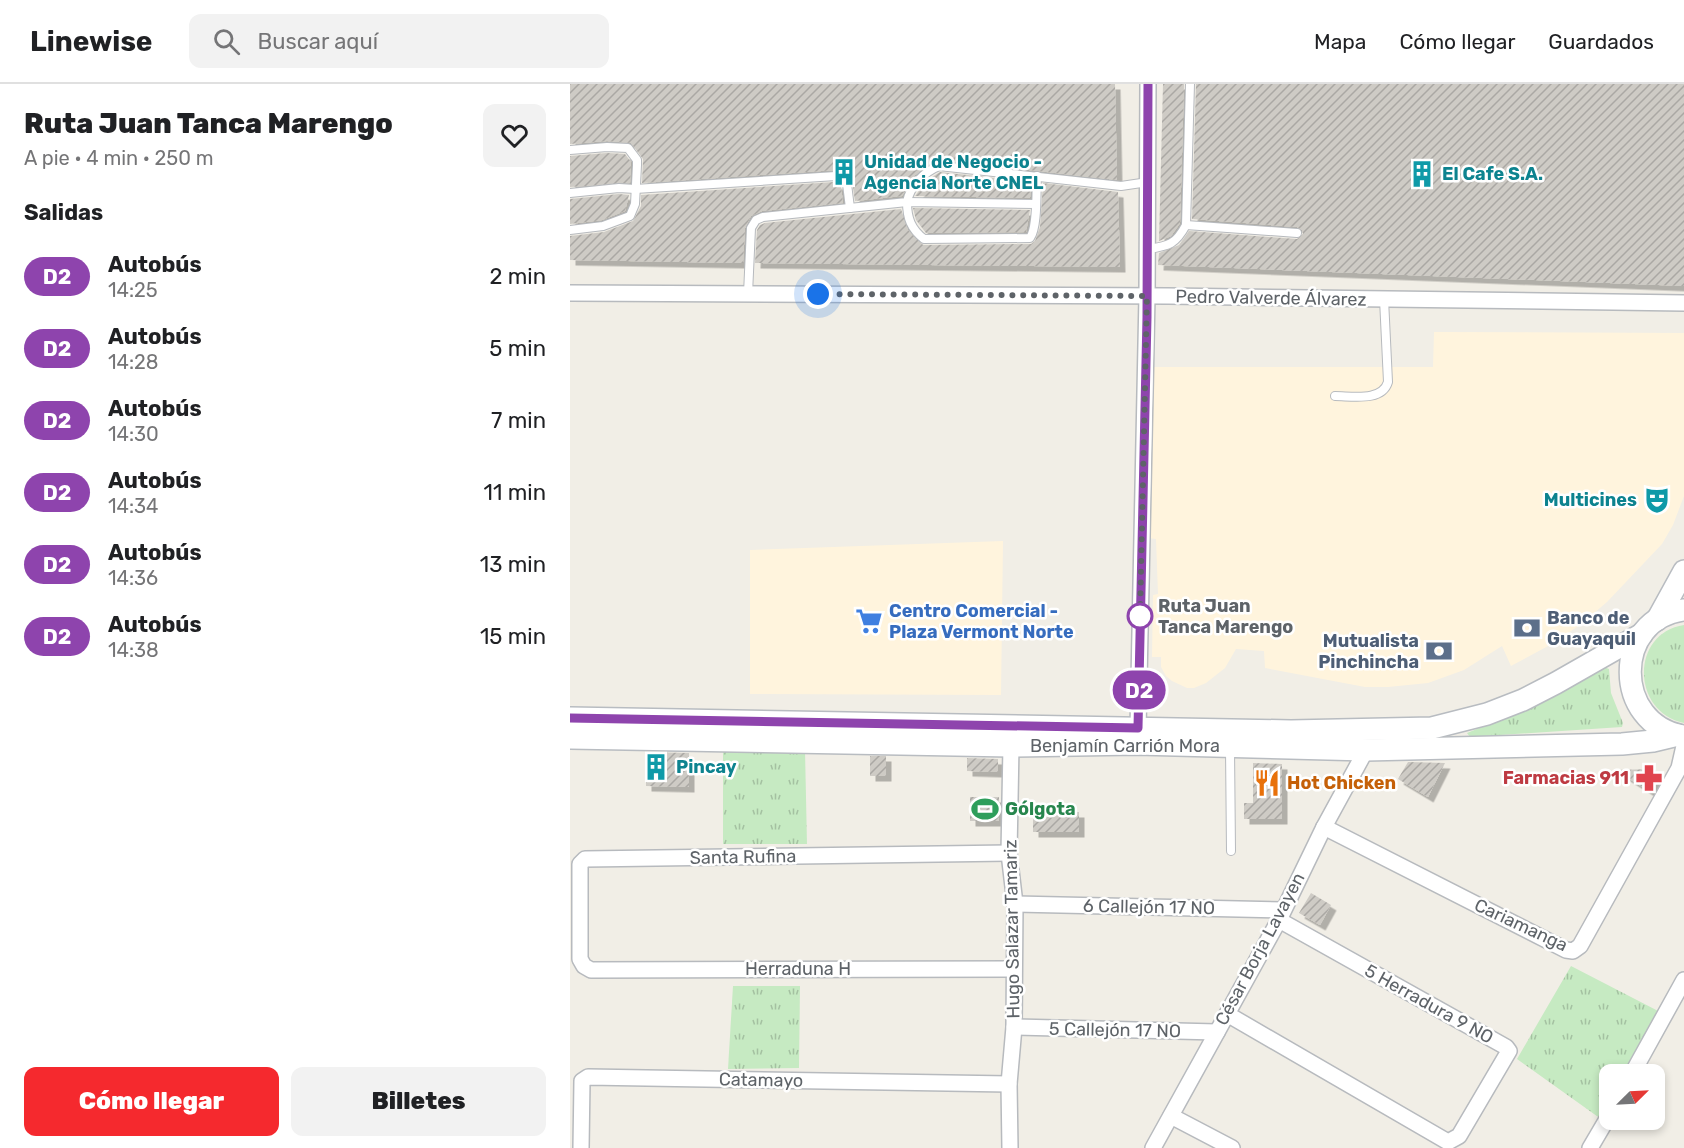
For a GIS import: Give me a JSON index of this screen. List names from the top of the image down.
{
  "streets": {
    "main road": ["Benjamín Carrión Mora"],
    "street": [
      "Pedro Valverde Álvarez",
      "Santa Rufina",
      "6 Callejón 17 NO",
      "Cariamanga",
      "Hugo Salazar Tamariz",
      "César Borja Lavayen",
      "Herraduna H",
      "5 Herradura 9 NO",
      "5 Callejón 17 NO",
      "Catamayo"
    ]
  },
  "crossings": [
    ["Benjamín Carrión Mora", "Cariamanga"],
    ["Benjamín Carrión Mora", "Hugo Salazar Tamariz"],
    ["Benjamín Carrión Mora", "César Borja Lavayen"],
    ["Santa Rufina", "Hugo Salazar Tamariz"],
    ["Santa Rufina", "Herraduna H"],
    ["6 Callejón 17 NO", "Hugo Salazar Tamariz"],
    ["6 Callejón 17 NO", "César Borja Lavayen"],
    ["6 Callejón 17 NO", "5 Herradura 9 NO"],
    ["Cariamanga", "César Borja Lavayen"],
    ["Hugo Salazar Tamariz", "Herraduna H"],
    ["Hugo Salazar Tamariz", "5 Callejón 17 NO"],
    ["Hugo Salazar Tamariz", "Catamayo"],
    ["César Borja Lavayen", "5 Herradura 9 NO"],
    ["César Borja Lavayen", "5 Callejón 17 NO"]
  ],
  "places": {
    "building": ["Unidad de Negocio - Agencia Norte CNEL", "El Cafe S.A.", "Pincay"],
    "theatre": ["Multicines"],
    "other": ["Ruta Juan Tanca Marengo"],
    "supermarket": ["Centro Comercial - Plaza Vermont Norte"],
    "bank": ["Banco de Guayaquil", "Mutualista Pinchincha"],
    "pharmacy": ["Farmacias 911"],
    "restaurant": ["Hot Chicken"],
    "sports": ["Gólgota"]
  },
  "lines": ["bus line D2"],
  "north": "top right",
  "page": {
    "header": "Linewise",
    "search": "Buscar aquí",
    "nav": ["Mapa", "Cómo llegar", "Guardados"],
    "heading": [
      ["Ruta Juan Tanca Marengo", "A pie · 4 min · 250 m"],
      "Salidas"
    ],
    "on_map": "D2",
    "list": [
      {
        "mark": "D2",
        "name": "Autobús",
        "note": "14:25",
        "value": "2 min"
      },
      {
        "mark": "D2",
        "name": "Autobús",
        "note": "14:28",
        "value": "5 min"
      },
      {
        "mark": "D2",
        "name": "Autobús",
        "note": "14:30",
        "value": "7 min"
      },
      {
        "mark": "D2",
        "name": "Autobús",
        "note": "14:34",
        "value": "11 min"
      },
      {
        "mark": "D2",
        "name": "Autobús",
        "note": "14:36",
        "value": "13 min"
      },
      {
        "mark": "D2",
        "name": "Autobús",
        "note": "14:38",
        "value": "15 min"
      }
    ],
    "buttons": ["Cómo llegar", "Billetes"]
  }
}
